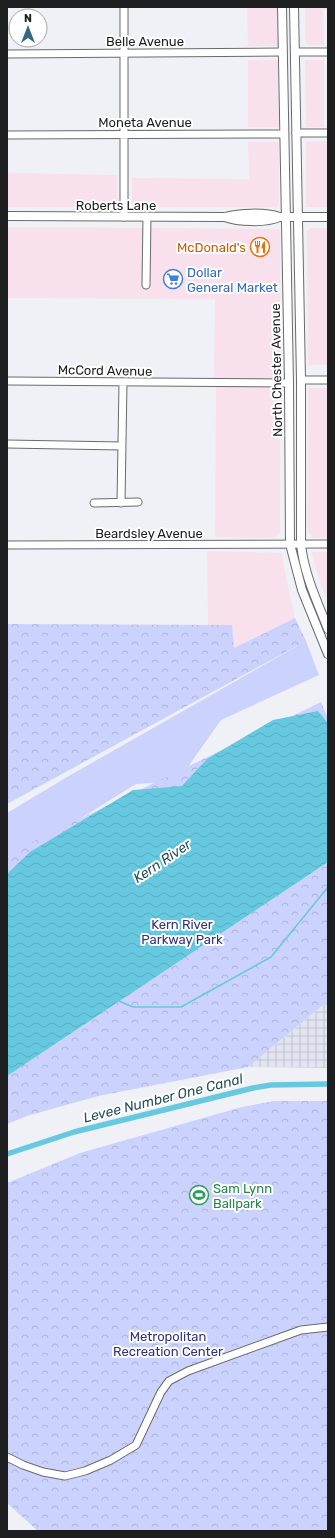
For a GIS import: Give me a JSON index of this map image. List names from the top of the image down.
{
  "streets": {
    "main road": ["Roberts Lane", "North Chester Avenue"],
    "street": [
      "Belle Avenue",
      "Moneta Avenue",
      "McCord Avenue",
      "Beardsley Avenue"
    ]
  },
  "crossings": [
    ["Belle Avenue", "North Chester Avenue"],
    ["Moneta Avenue", "North Chester Avenue"],
    ["Roberts Lane", "North Chester Avenue"],
    ["McCord Avenue", "North Chester Avenue"],
    ["North Chester Avenue", "Beardsley Avenue"]
  ],
  "water": ["Kern River", "Levee Number One Canal"],
  "parks": ["Kern River Parkway Park", "Metropolitan Recreation Center"],
  "places": {
    "restaurant": ["McDonald's"],
    "supermarket": ["Dollar General Market"],
    "sports": ["Sam Lynn Ballpark"]
  },
  "north": "top"
}
